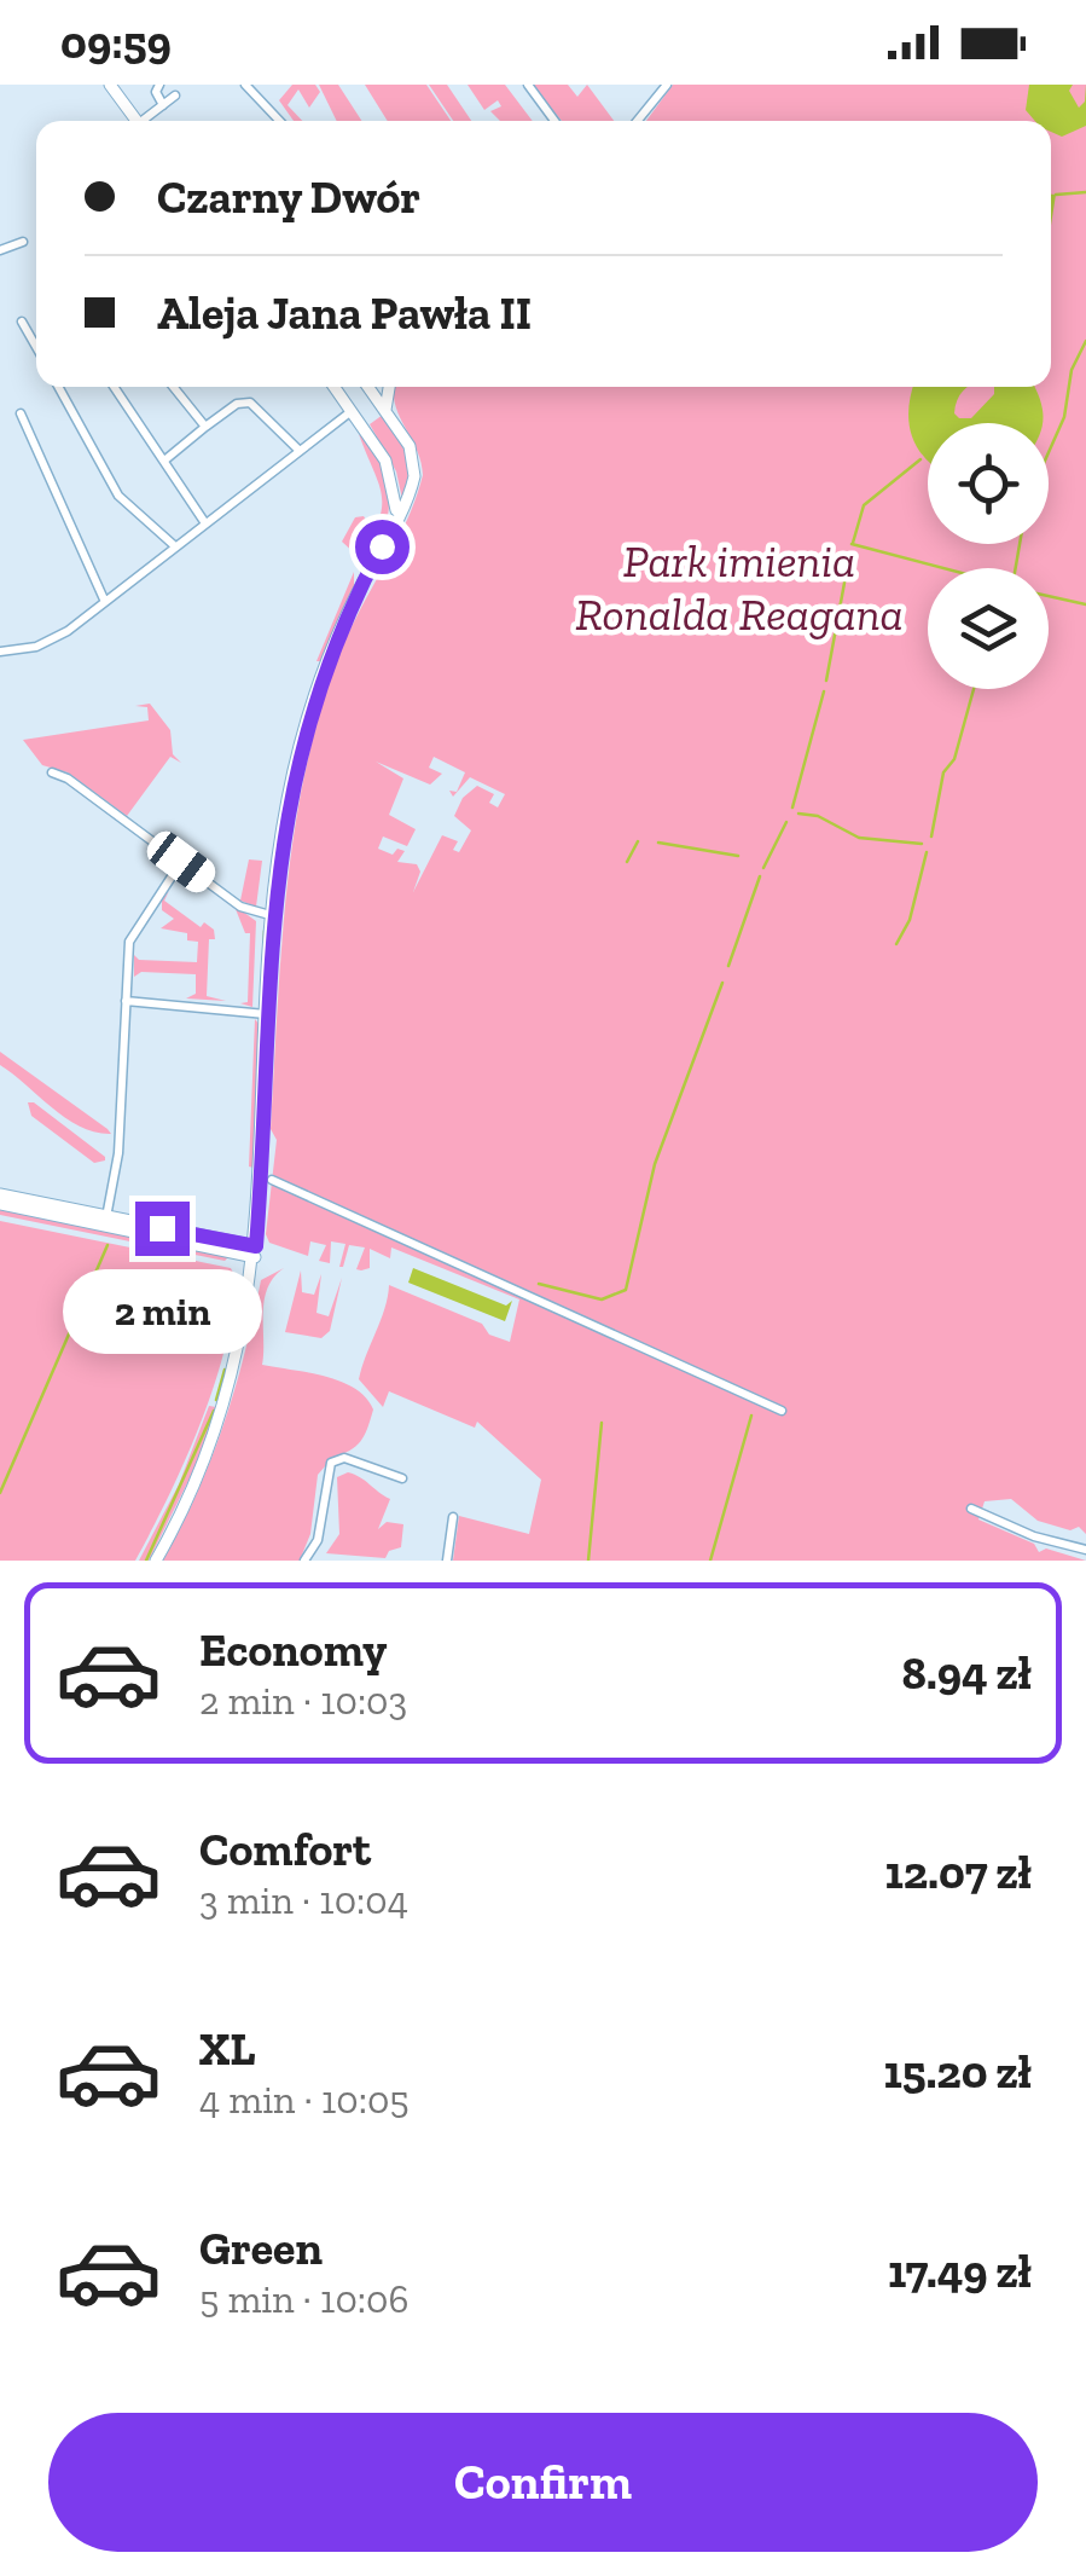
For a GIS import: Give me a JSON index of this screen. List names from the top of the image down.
{
  "parks": ["Park imienia Ronalda Reagana"],
  "page": {
    "status": "09:59",
    "banner": ["Czarny Dwór", "Aleja Jana Pawła II"],
    "bubble": "2 min",
    "list": [
      {
        "name": "Economy",
        "note": "2 min · 10:03",
        "value": "8.94 zł"
      },
      {
        "name": "Comfort",
        "note": "3 min · 10:04",
        "value": "12.07 zł"
      },
      {
        "name": "XL",
        "note": "4 min · 10:05",
        "value": "15.20 zł"
      },
      {
        "name": "Green",
        "note": "5 min · 10:06",
        "value": "17.49 zł"
      }
    ],
    "buttons": "Confirm"
  }
}
